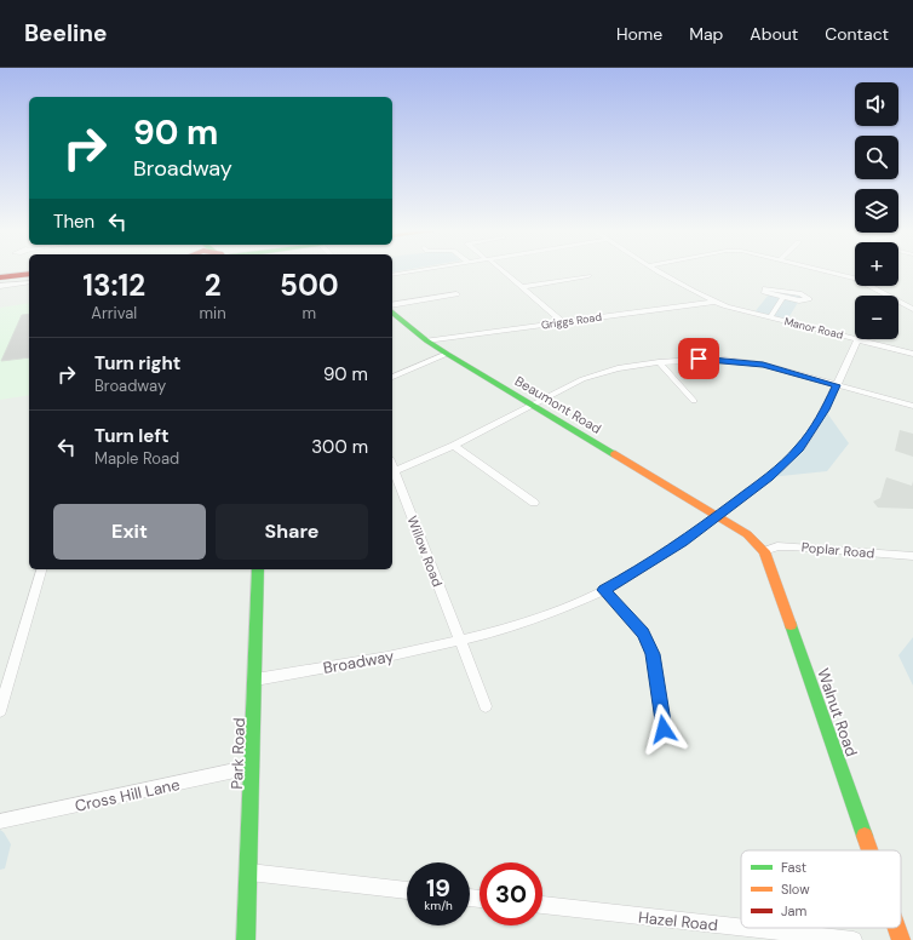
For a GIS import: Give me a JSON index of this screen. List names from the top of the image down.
{
  "streets": {
    "street": [
      "Griggs Road",
      "Manor Road",
      "Beaumont Road",
      "Poplar Road",
      "Willow Road",
      "Broadway",
      "Walnut Road",
      "Park Road",
      "Cross Hill Lane",
      "Hazel Road"
    ]
  },
  "crossings": [
    ["Griggs Road", "Manor Road"],
    ["Griggs Road", "Beaumont Road"],
    ["Manor Road", "Broadway"],
    ["Beaumont Road", "Broadway"],
    ["Beaumont Road", "Walnut Road"],
    ["Poplar Road", "Walnut Road"],
    ["Willow Road", "Broadway"],
    ["Broadway", "Walnut Road"],
    ["Broadway", "Park Road"],
    ["Park Road", "Cross Hill Lane"]
  ],
  "legend": ["Fast", "Slow", "Jam"],
  "page": {
    "header": "Beeline",
    "nav": [
      "Home",
      "Map",
      "About",
      "Contact"
    ],
    "map_buttons": ["+", "−"],
    "turn": ["90 m", "Broadway"],
    "then": "Then",
    "eta": [
      "13:12",
      "Arrival",
      "2",
      "min",
      "500",
      "m"
    ],
    "list": [
      {
        "name": "Turn right",
        "note": "Broadway",
        "value": "90 m"
      },
      {
        "name": "Turn left",
        "note": "Maple Road",
        "value": "300 m"
      }
    ],
    "buttons": ["Exit", "Share"],
    "speed": "19 km/h",
    "limit": "30"
  }
}
